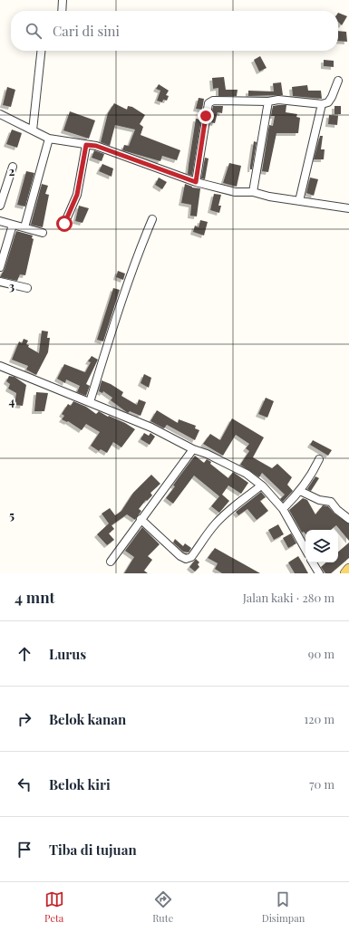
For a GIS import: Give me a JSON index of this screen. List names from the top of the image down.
{
  "page": {
    "search": "Cari di sini",
    "heading": ["4 mnt", "Jalan kaki · 280 m"],
    "list": [
      ["Lurus", "90 m"],
      ["Belok kanan", "120 m"],
      ["Belok kiri", "70 m"],
      "Tiba di tujuan"
    ],
    "nav": ["Peta", "Rute", "Disimpan"]
  },
  "grid": {
    "rows": [
      "2",
      "3",
      "4",
      "5"
    ]
  }
}
